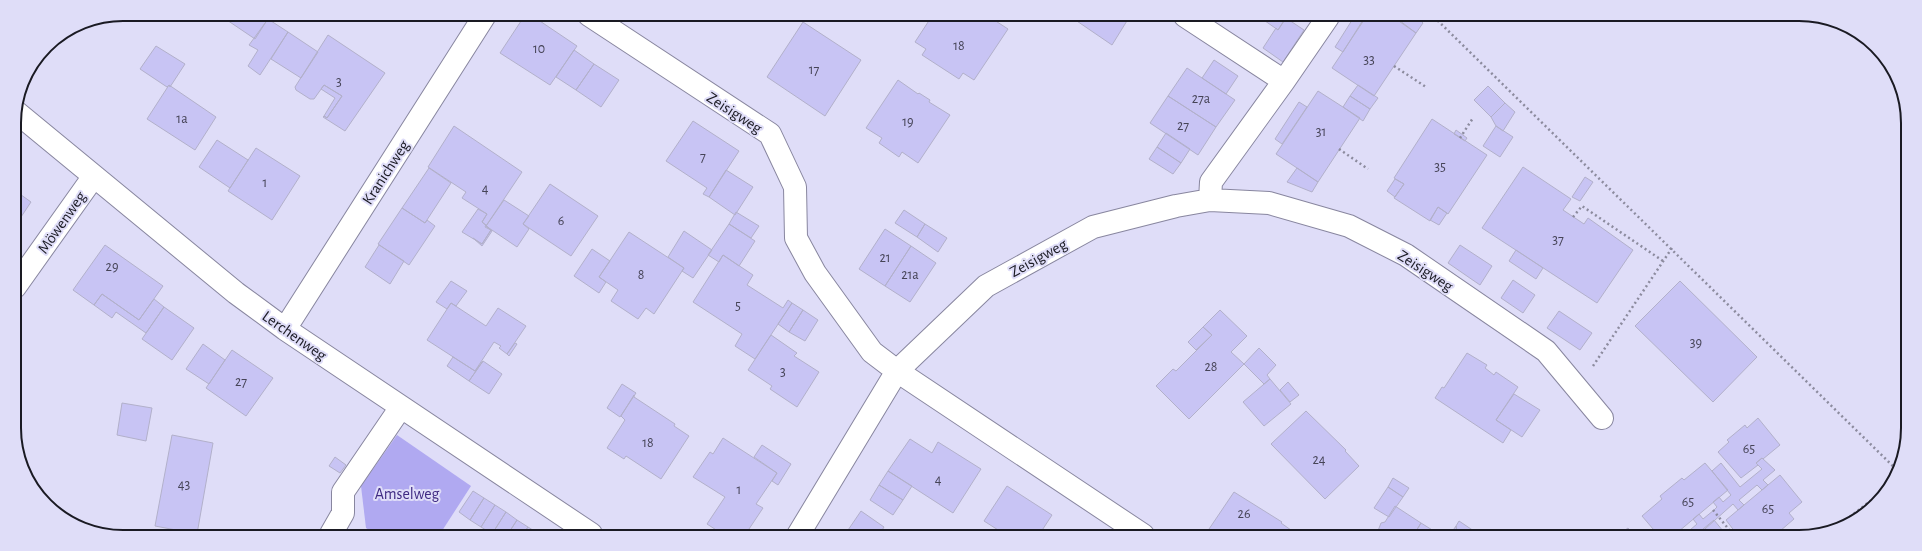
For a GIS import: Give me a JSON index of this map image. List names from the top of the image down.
{
  "streets": {
    "street": [
      "Zeisigweg",
      "Kranichweg",
      "Möwenweg",
      "Lerchenweg"
    ]
  },
  "crossings": [
    ["Kranichweg", "Lerchenweg"],
    ["Möwenweg", "Lerchenweg"]
  ],
  "parks": ["Amselweg"],
  "house_numbers": [
    "18",
    "10",
    "33",
    "17",
    "3",
    "27a",
    "1a",
    "19",
    "27",
    "31",
    "7",
    "35",
    "1",
    "4",
    "6",
    "37",
    "21",
    "29",
    "8",
    "21a",
    "5",
    "39",
    "28",
    "3",
    "27",
    "18",
    "65",
    "24",
    "4",
    "43",
    "1",
    "65",
    "65",
    "26"
  ]
}
